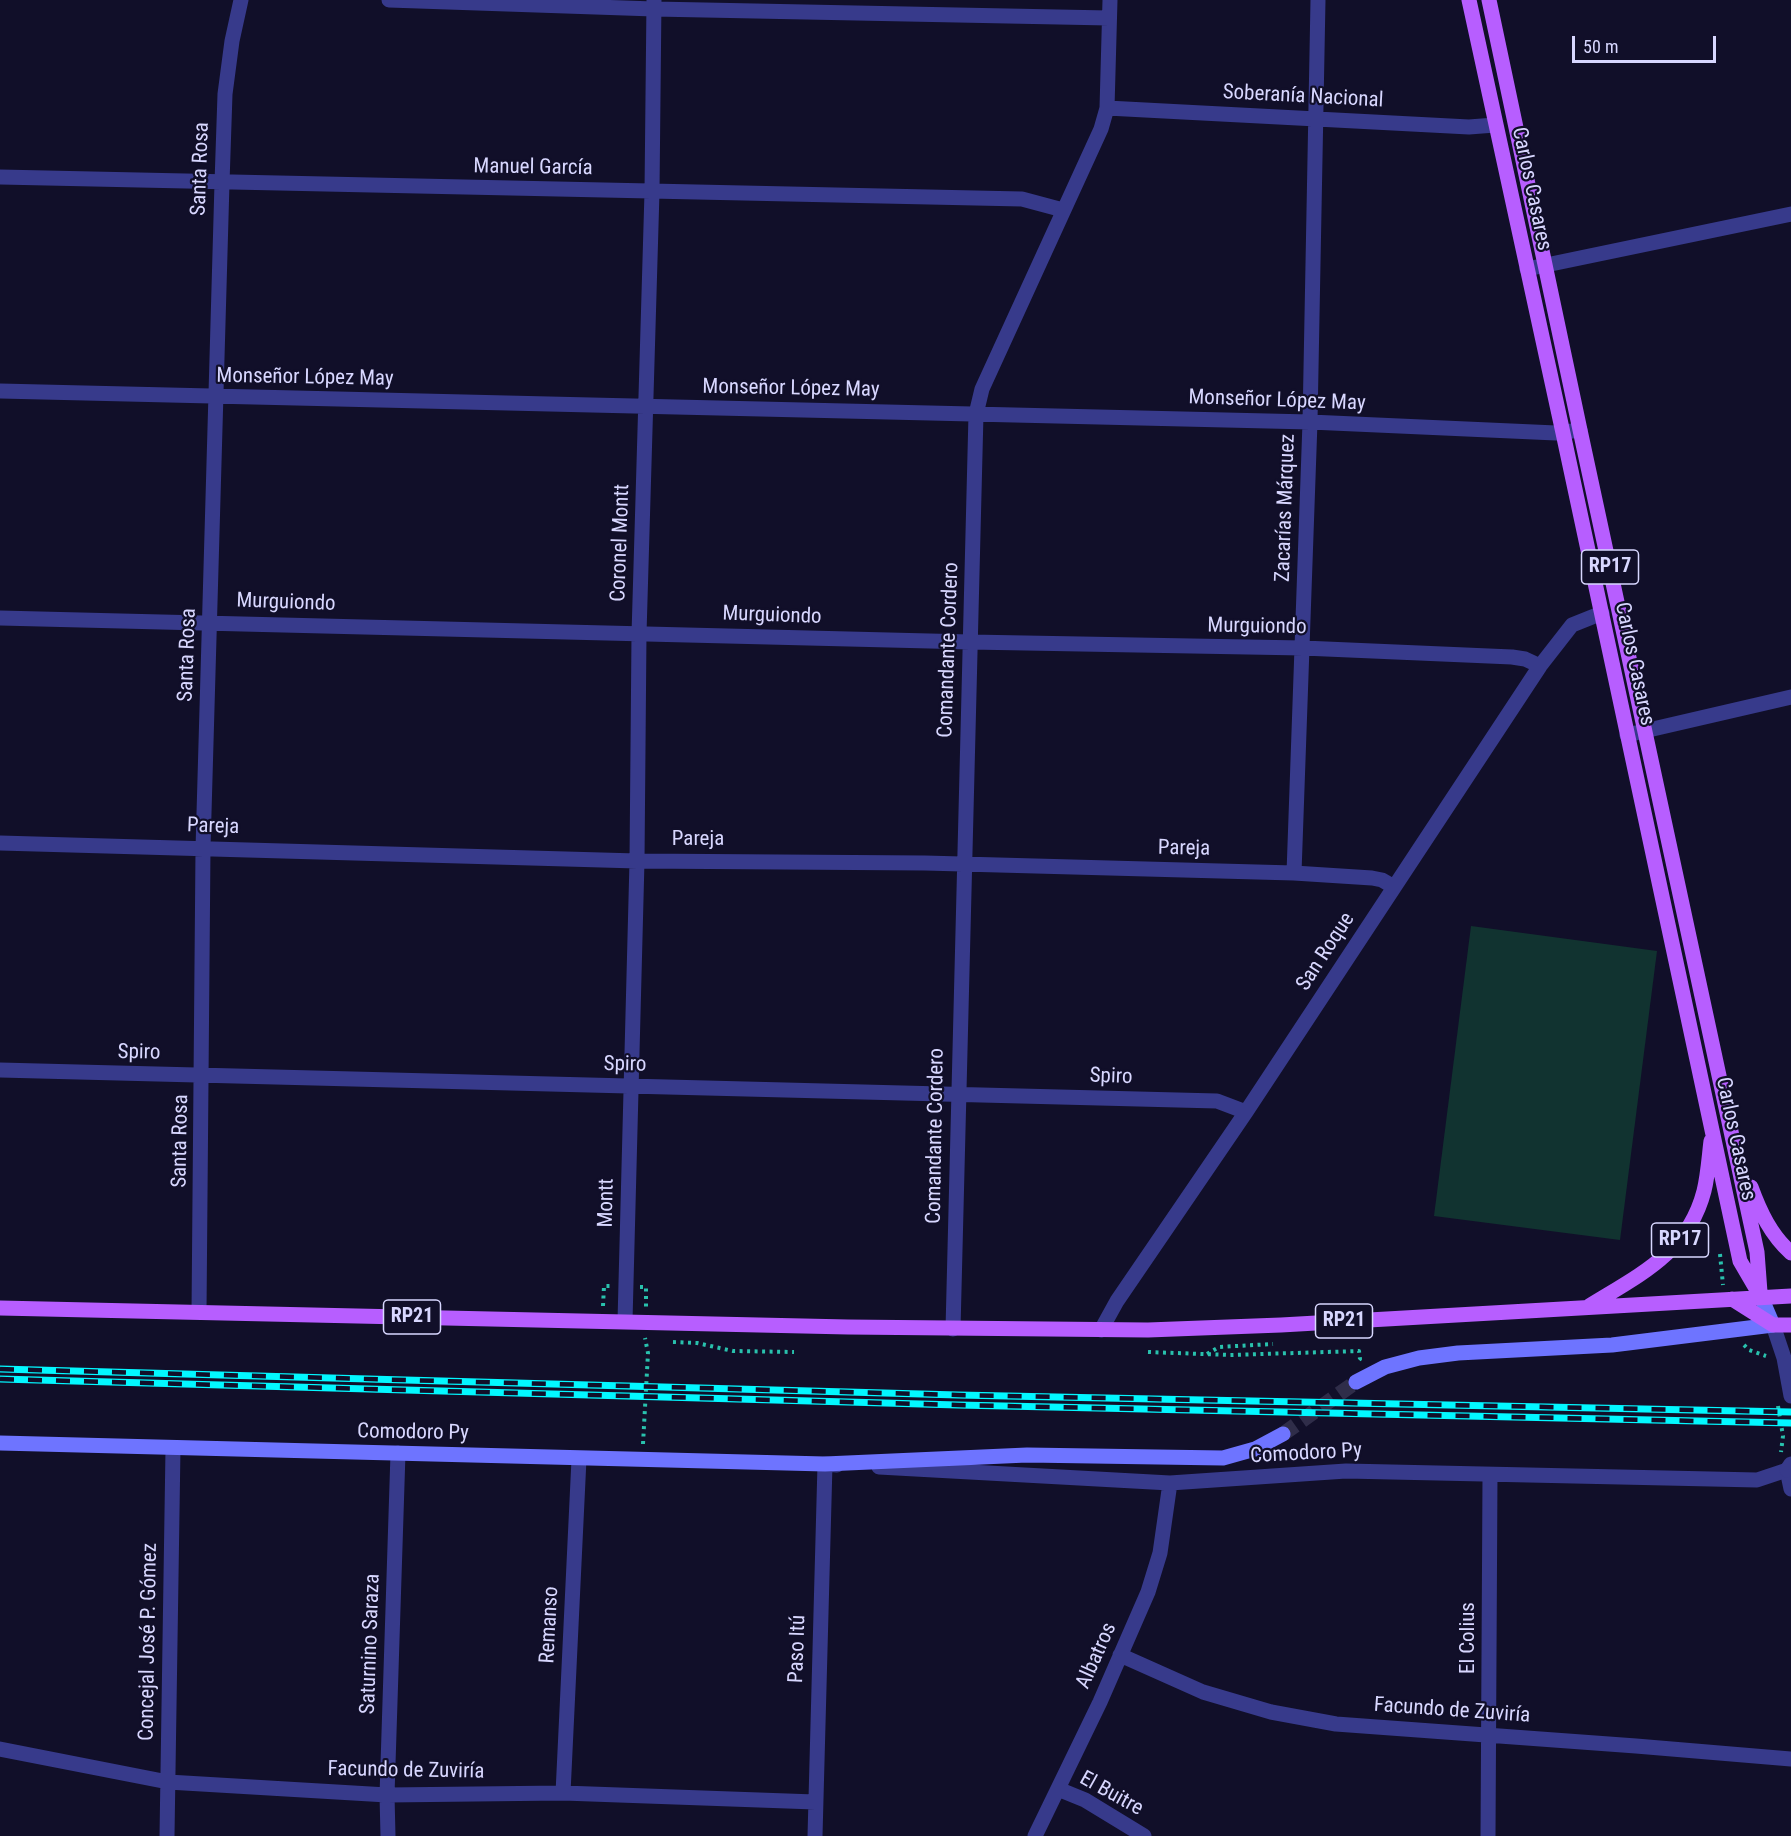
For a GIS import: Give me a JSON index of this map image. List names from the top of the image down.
{
  "streets": {
    "main road": [
      "Carlos Casares",
      "RP17",
      "RP21",
      "Comodoro Py"
    ],
    "street": [
      "Soberanía Nacional",
      "Manuel García",
      "Santa Rosa",
      "Monseñor López May",
      "Zacarías Márquez",
      "Coronel Montt",
      "Murguiondo",
      "Comandante Cordero",
      "Pareja",
      "San Roque",
      "Spiro",
      "Montt",
      "Remanso",
      "El Colius",
      "Concejal José P. Gómez",
      "Saturnino Saraza",
      "Paso Itú",
      "Albatros",
      "Facundo de Zuviría",
      "El Buitre"
    ]
  },
  "crossings": [
    ["Soberanía Nacional", "Carlos Casares"],
    ["Soberanía Nacional", "Zacarías Márquez"],
    ["Soberanía Nacional", "Comandante Cordero"],
    ["Manuel García", "Santa Rosa"],
    ["Manuel García", "Coronel Montt"],
    ["Manuel García", "Comandante Cordero"],
    ["Santa Rosa", "Monseñor López May"],
    ["Santa Rosa", "Murguiondo"],
    ["Santa Rosa", "Pareja"],
    ["Santa Rosa", "Spiro"],
    ["Santa Rosa", "RP21"],
    ["Carlos Casares", "Monseñor López May"],
    ["Carlos Casares", "RP17"],
    ["Carlos Casares", "San Roque"],
    ["Carlos Casares", "RP21"],
    ["Monseñor López May", "Zacarías Márquez"],
    ["Monseñor López May", "Coronel Montt"],
    ["Monseñor López May", "Comandante Cordero"],
    ["Zacarías Márquez", "Murguiondo"],
    ["Zacarías Márquez", "Pareja"],
    ["Coronel Montt", "Murguiondo"],
    ["Coronel Montt", "Pareja"],
    ["Coronel Montt", "Spiro"],
    ["Coronel Montt", "Montt"],
    ["RP17", "RP21"],
    ["Murguiondo", "Comandante Cordero"],
    ["Murguiondo", "San Roque"],
    ["Comandante Cordero", "Pareja"],
    ["Comandante Cordero", "Spiro"],
    ["Comandante Cordero", "RP21"],
    ["Pareja", "San Roque"],
    ["San Roque", "Spiro"],
    ["San Roque", "RP21"],
    ["Spiro", "Montt"],
    ["Montt", "RP21"],
    ["Comodoro Py", "Remanso"],
    ["Comodoro Py", "El Colius"],
    ["Comodoro Py", "Concejal José P. Gómez"],
    ["Comodoro Py", "Saturnino Saraza"],
    ["Comodoro Py", "Paso Itú"],
    ["Comodoro Py", "Albatros"],
    ["Remanso", "Facundo de Zuviría"],
    ["El Colius", "Facundo de Zuviría"],
    ["Concejal José P. Gómez", "Facundo de Zuviría"],
    ["Saturnino Saraza", "Facundo de Zuviría"],
    ["Paso Itú", "Facundo de Zuviría"],
    ["Albatros", "Facundo de Zuviría"],
    ["Albatros", "El Buitre"]
  ],
  "scale_bar": "50 m"
}
